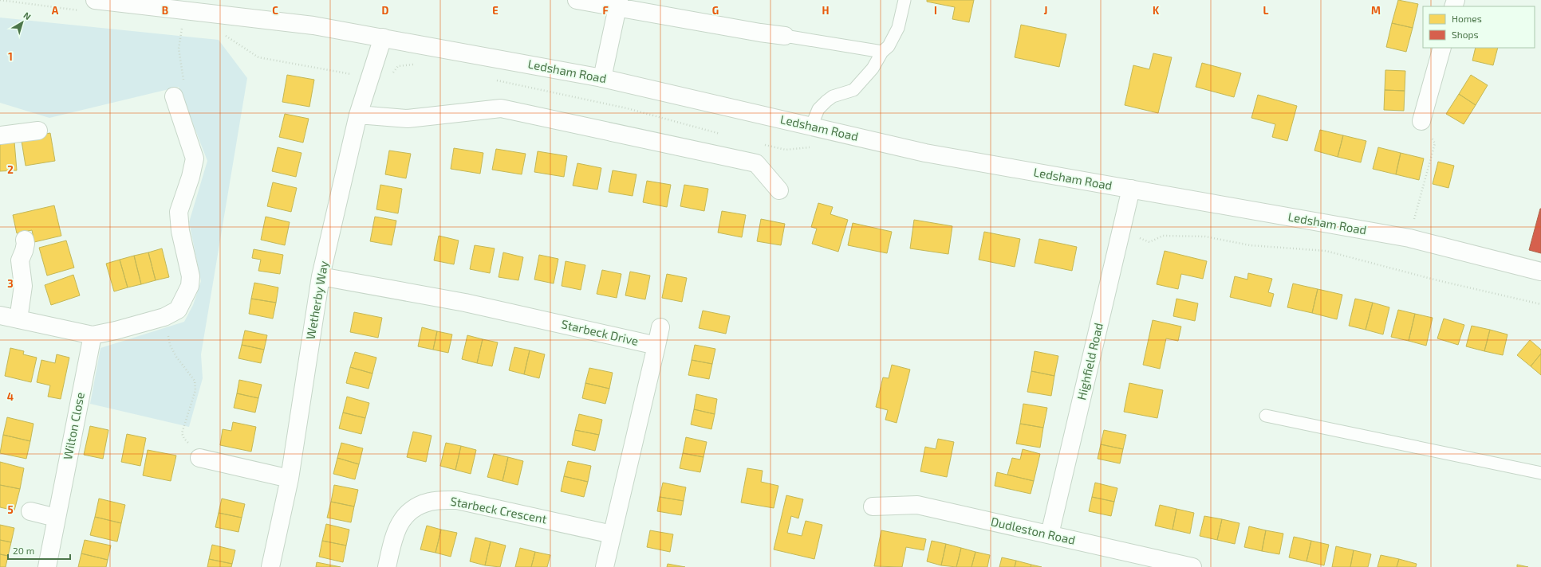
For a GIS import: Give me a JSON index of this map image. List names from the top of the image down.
{
  "streets": {
    "street": [
      "Ledsham Road",
      "Wetherby Way",
      "Starbeck Drive",
      "Highfield Road",
      "Wilton Close",
      "Starbeck Crescent",
      "Dudleston Road"
    ]
  },
  "crossings": [
    ["Ledsham Road", "Wetherby Way"],
    ["Ledsham Road", "Highfield Road"],
    ["Wetherby Way", "Starbeck Drive"],
    ["Highfield Road", "Dudleston Road"]
  ],
  "legend": ["Homes", "Shops"],
  "scale_bar": "20 m",
  "north": "top right",
  "grid": {
    "columns": [
      "A",
      "B",
      "C",
      "D",
      "E",
      "F",
      "G",
      "H",
      "I",
      "J",
      "K",
      "L",
      "M"
    ],
    "rows": [
      "1",
      "2",
      "3",
      "4",
      "5"
    ]
  }
}
